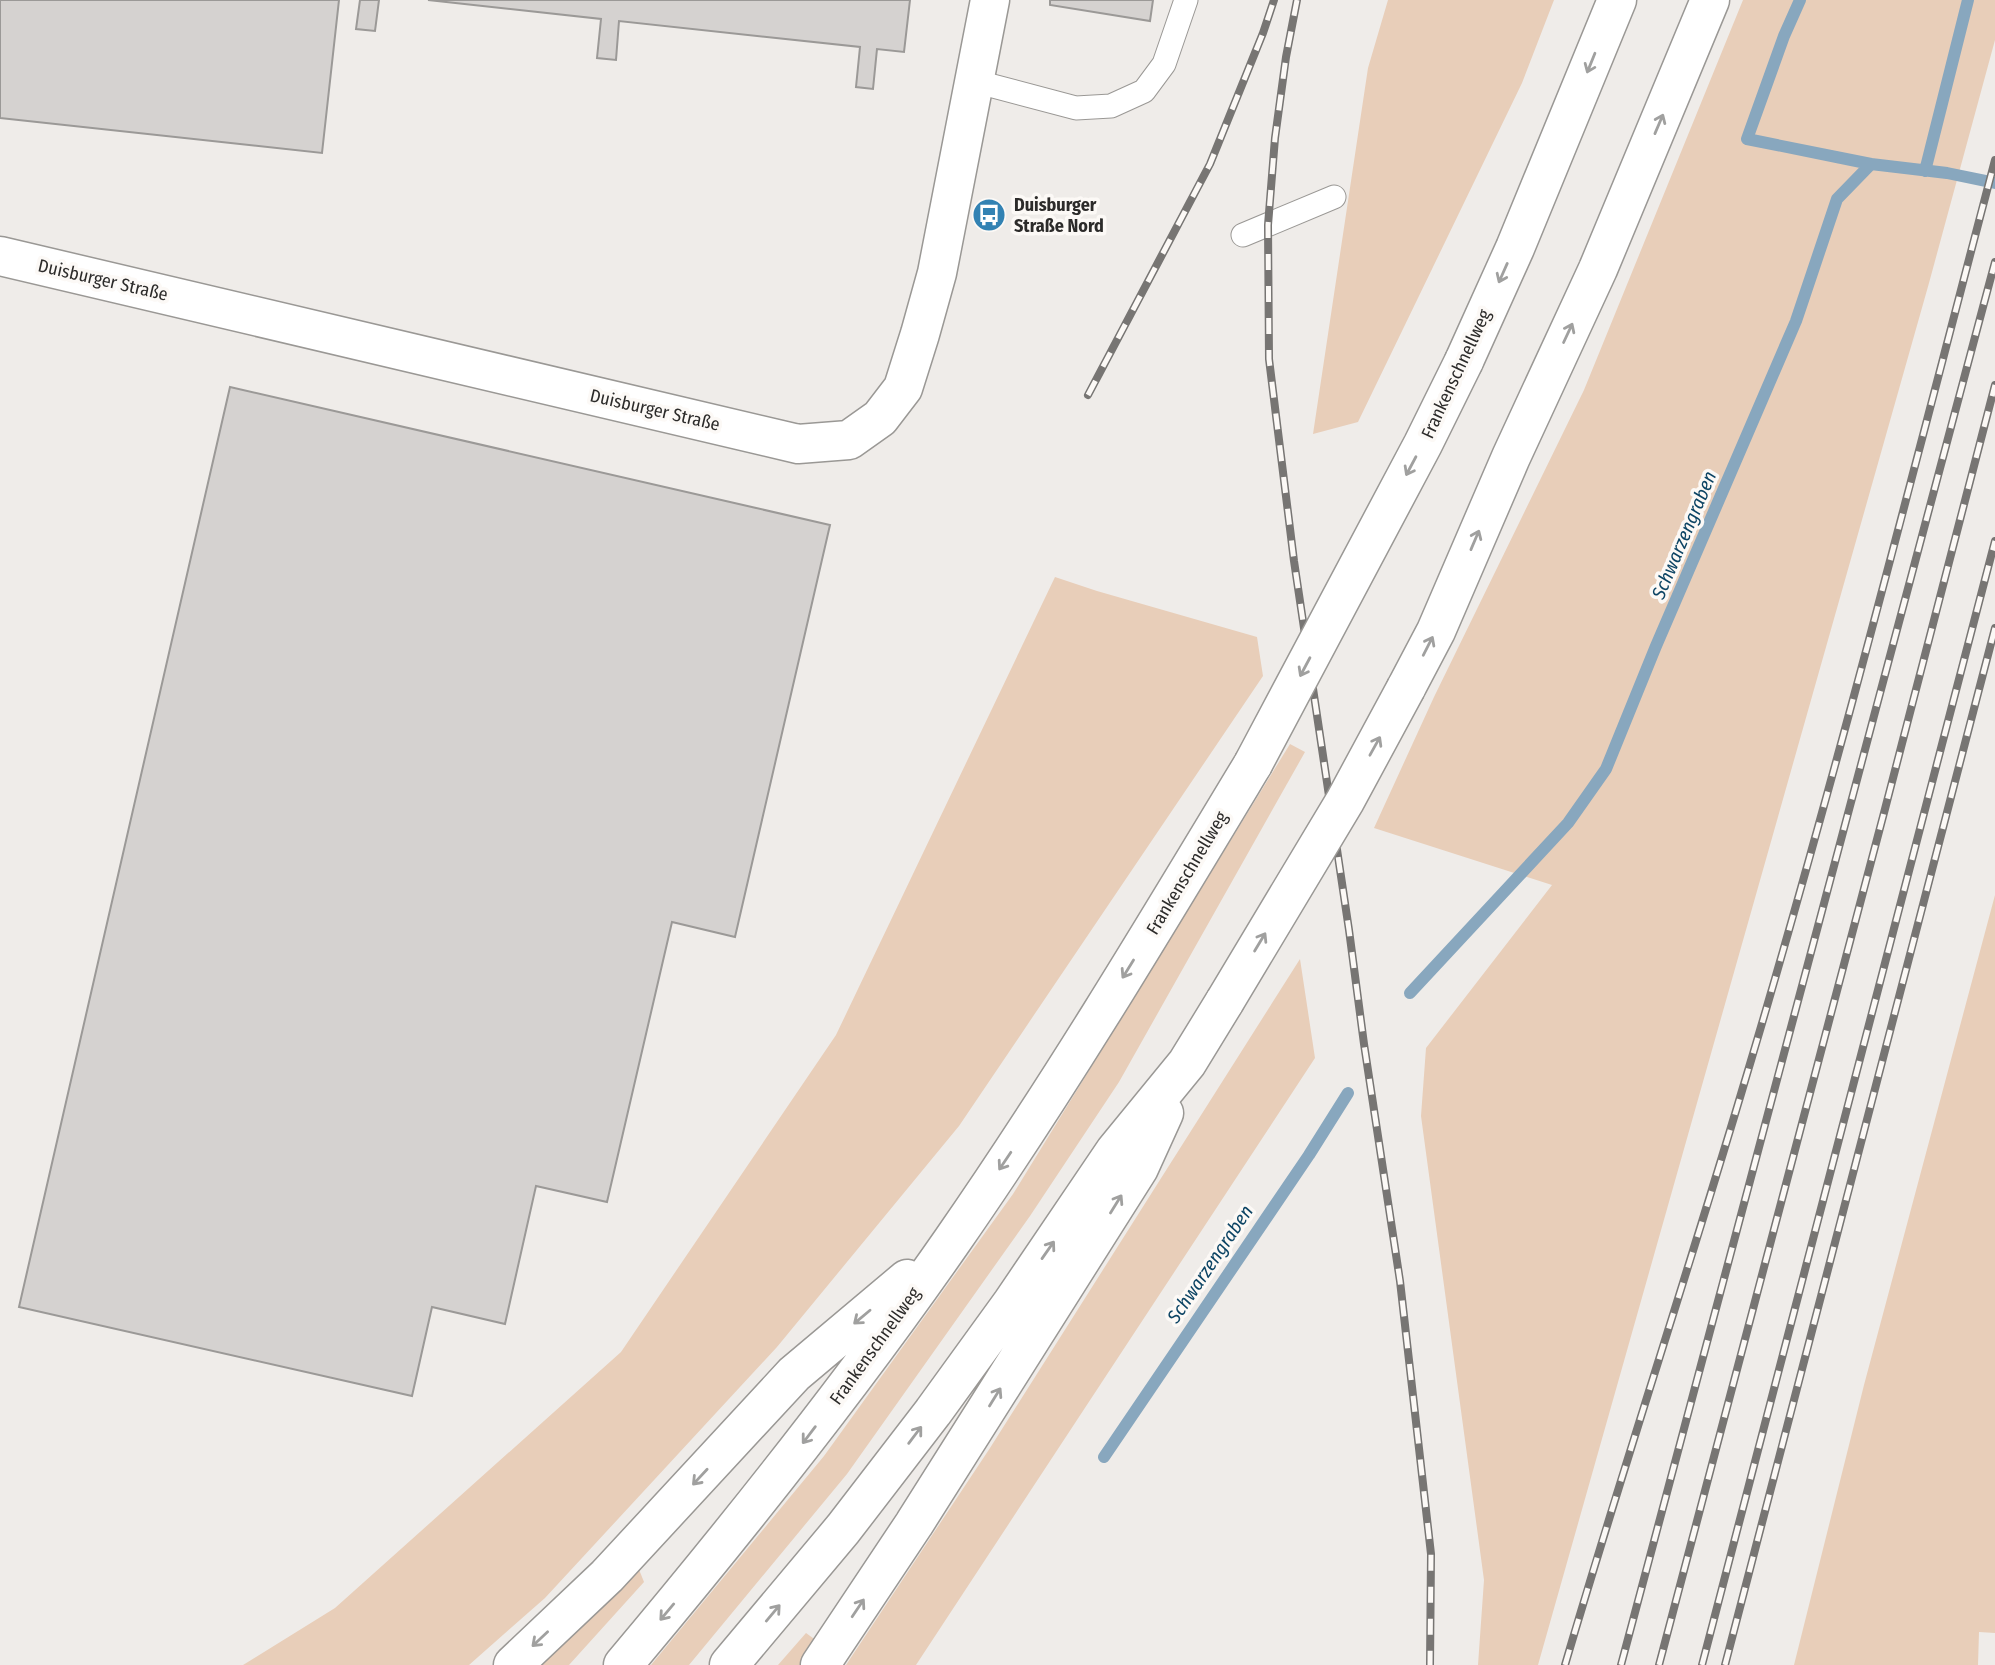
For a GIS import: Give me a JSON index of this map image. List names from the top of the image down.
{
  "streets": {
    "main road": ["Duisburger Straße", "Frankenschnellweg"]
  },
  "water": ["Schwarzengraben"],
  "places": {
    "bus stop": ["Duisburger Straße Nord"]
  }
}
